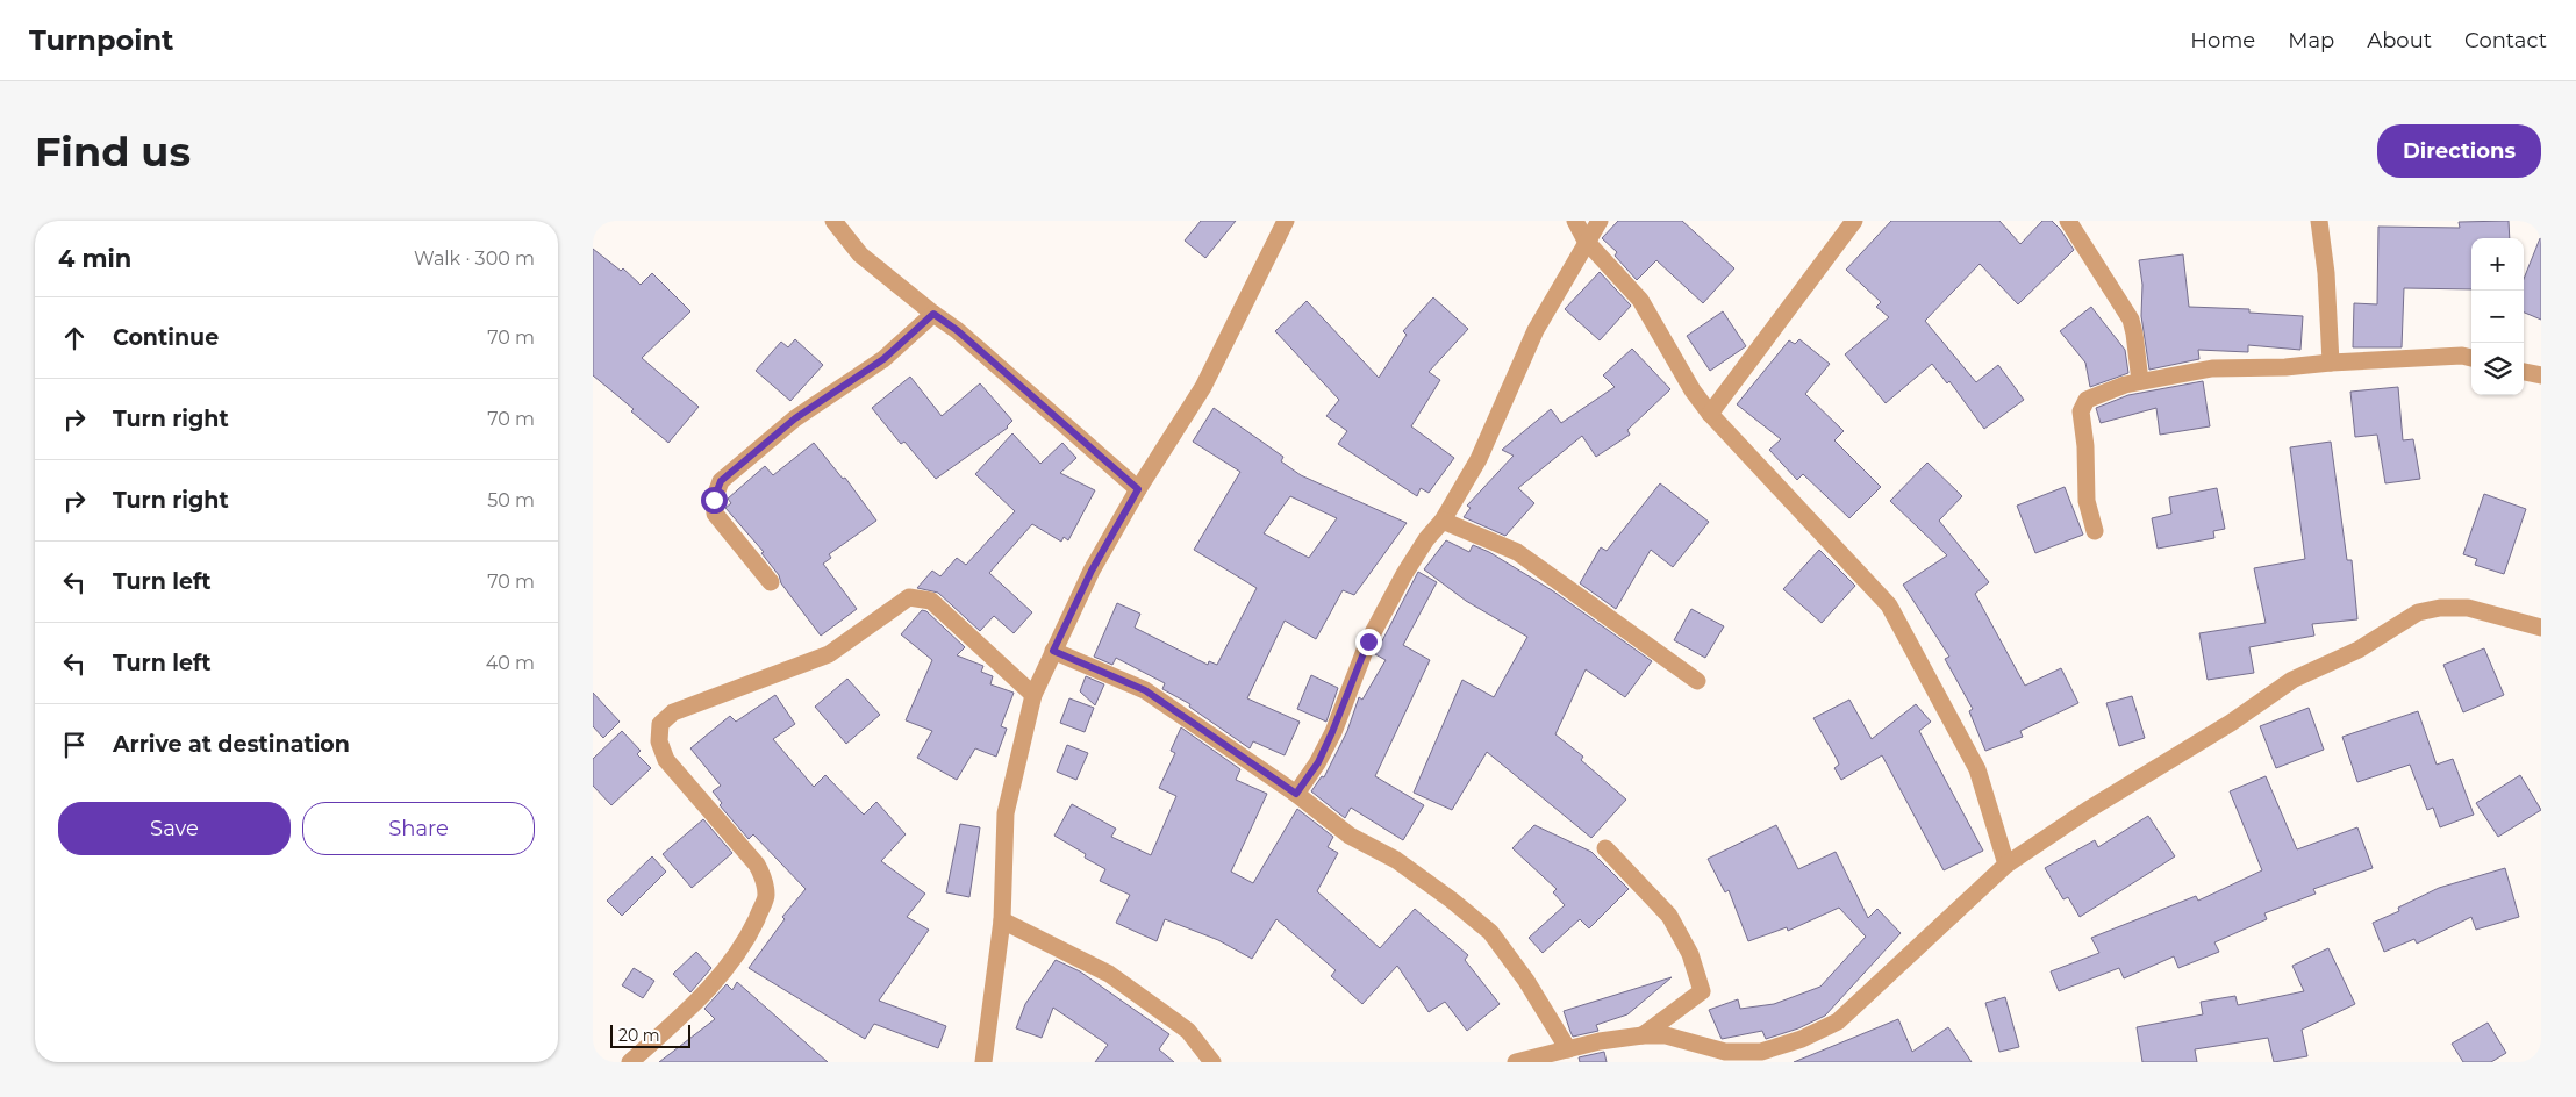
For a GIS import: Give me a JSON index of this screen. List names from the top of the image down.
{
  "scale_bar": "20 m",
  "page": {
    "header": "Turnpoint",
    "nav": [
      "Home",
      "Map",
      "About",
      "Contact"
    ],
    "buttons": [
      "Directions",
      ["Save", "Share"]
    ],
    "title": "Find us",
    "heading": ["4 min", "Walk · 300 m"],
    "map_buttons": ["+", "−"],
    "list": [
      ["Continue", "70 m"],
      ["Turn right", "70 m"],
      ["Turn right", "50 m"],
      ["Turn left", "70 m"],
      ["Turn left", "40 m"],
      "Arrive at destination"
    ],
    "scale": "20 m"
  }
}
